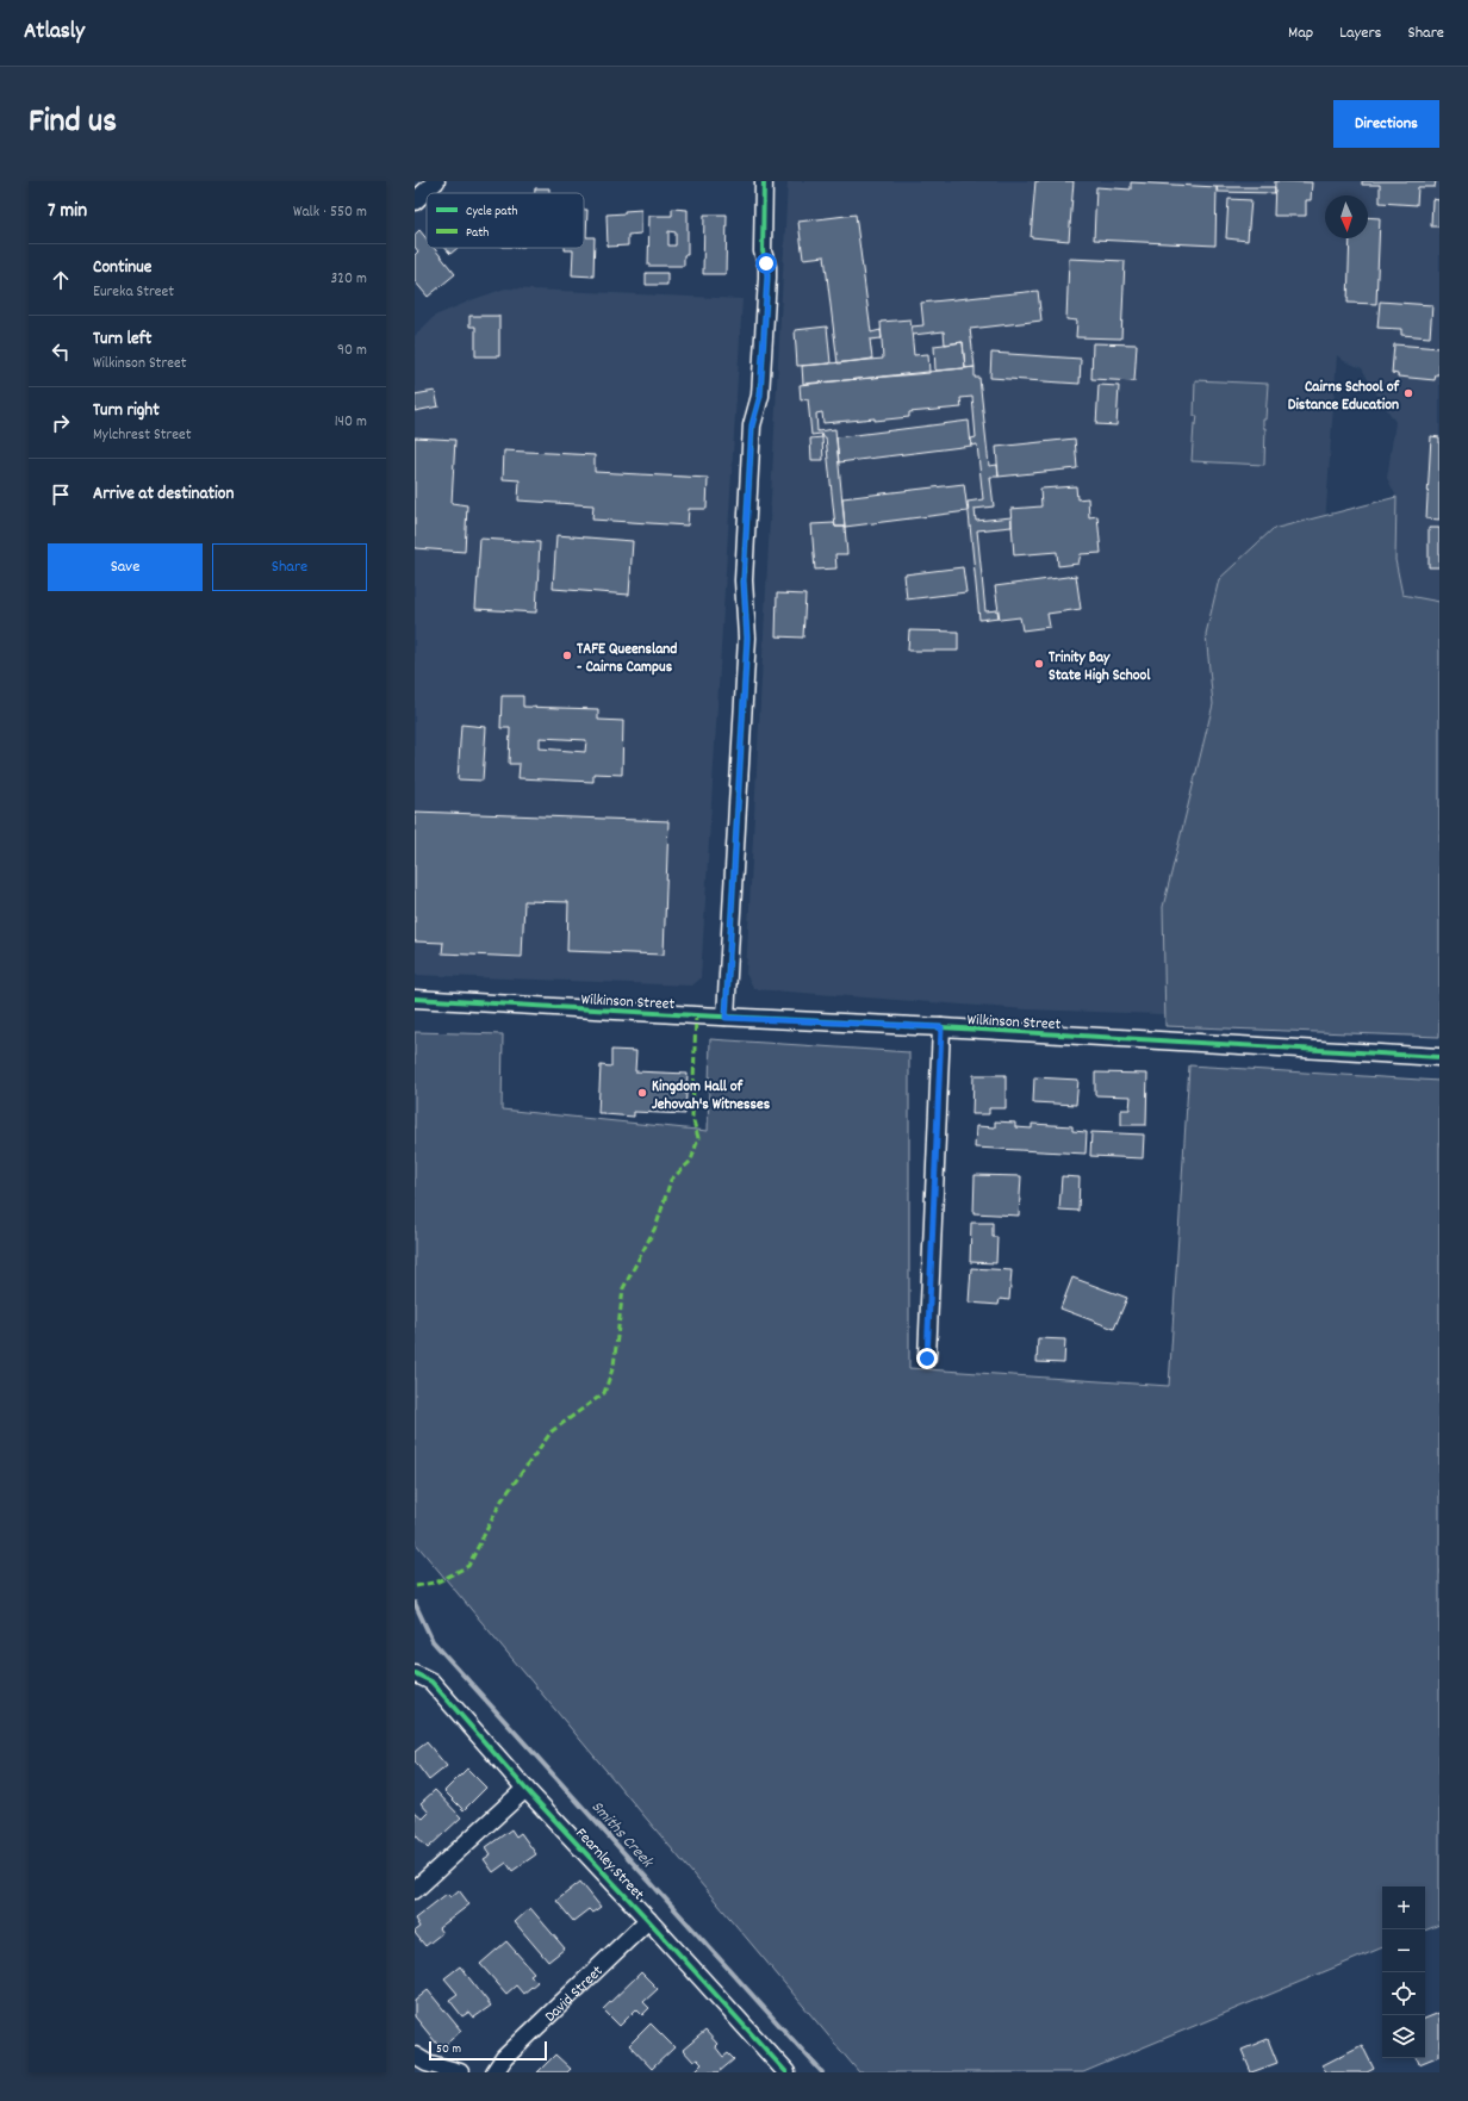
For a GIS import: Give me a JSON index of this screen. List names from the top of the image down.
{
  "streets": {
    "street": ["Wilkinson Street", "Fearnley Street", "David Street"]
  },
  "crossings": [
    ["Fearnley Street", "David Street"]
  ],
  "water": ["Smiths Creek"],
  "places": [
    "Cairns School of Distance Education",
    "TAFE Queensland - Cairns Campus",
    "Trinity Bay State High School",
    "Kingdom Hall of Jehovah's Witnesses"
  ],
  "legend": ["Cycle path", "Path"],
  "scale_bar": "50 m",
  "north": "bottom",
  "page": {
    "header": "Atlasly",
    "nav": ["Map", "Layers", "Share"],
    "title": "Find us",
    "buttons": [
      "Directions",
      ["Save", "Share"]
    ],
    "heading": ["7 min", "Walk · 550 m"],
    "list": [
      ["Continue", "Eureka Street", "320 m"],
      ["Turn left", "Wilkinson Street", "90 m"],
      ["Turn right", "Mylchrest Street", "140 m"],
      "Arrive at destination"
    ],
    "map_buttons": ["+", "−"],
    "scale": "50 m"
  }
}
